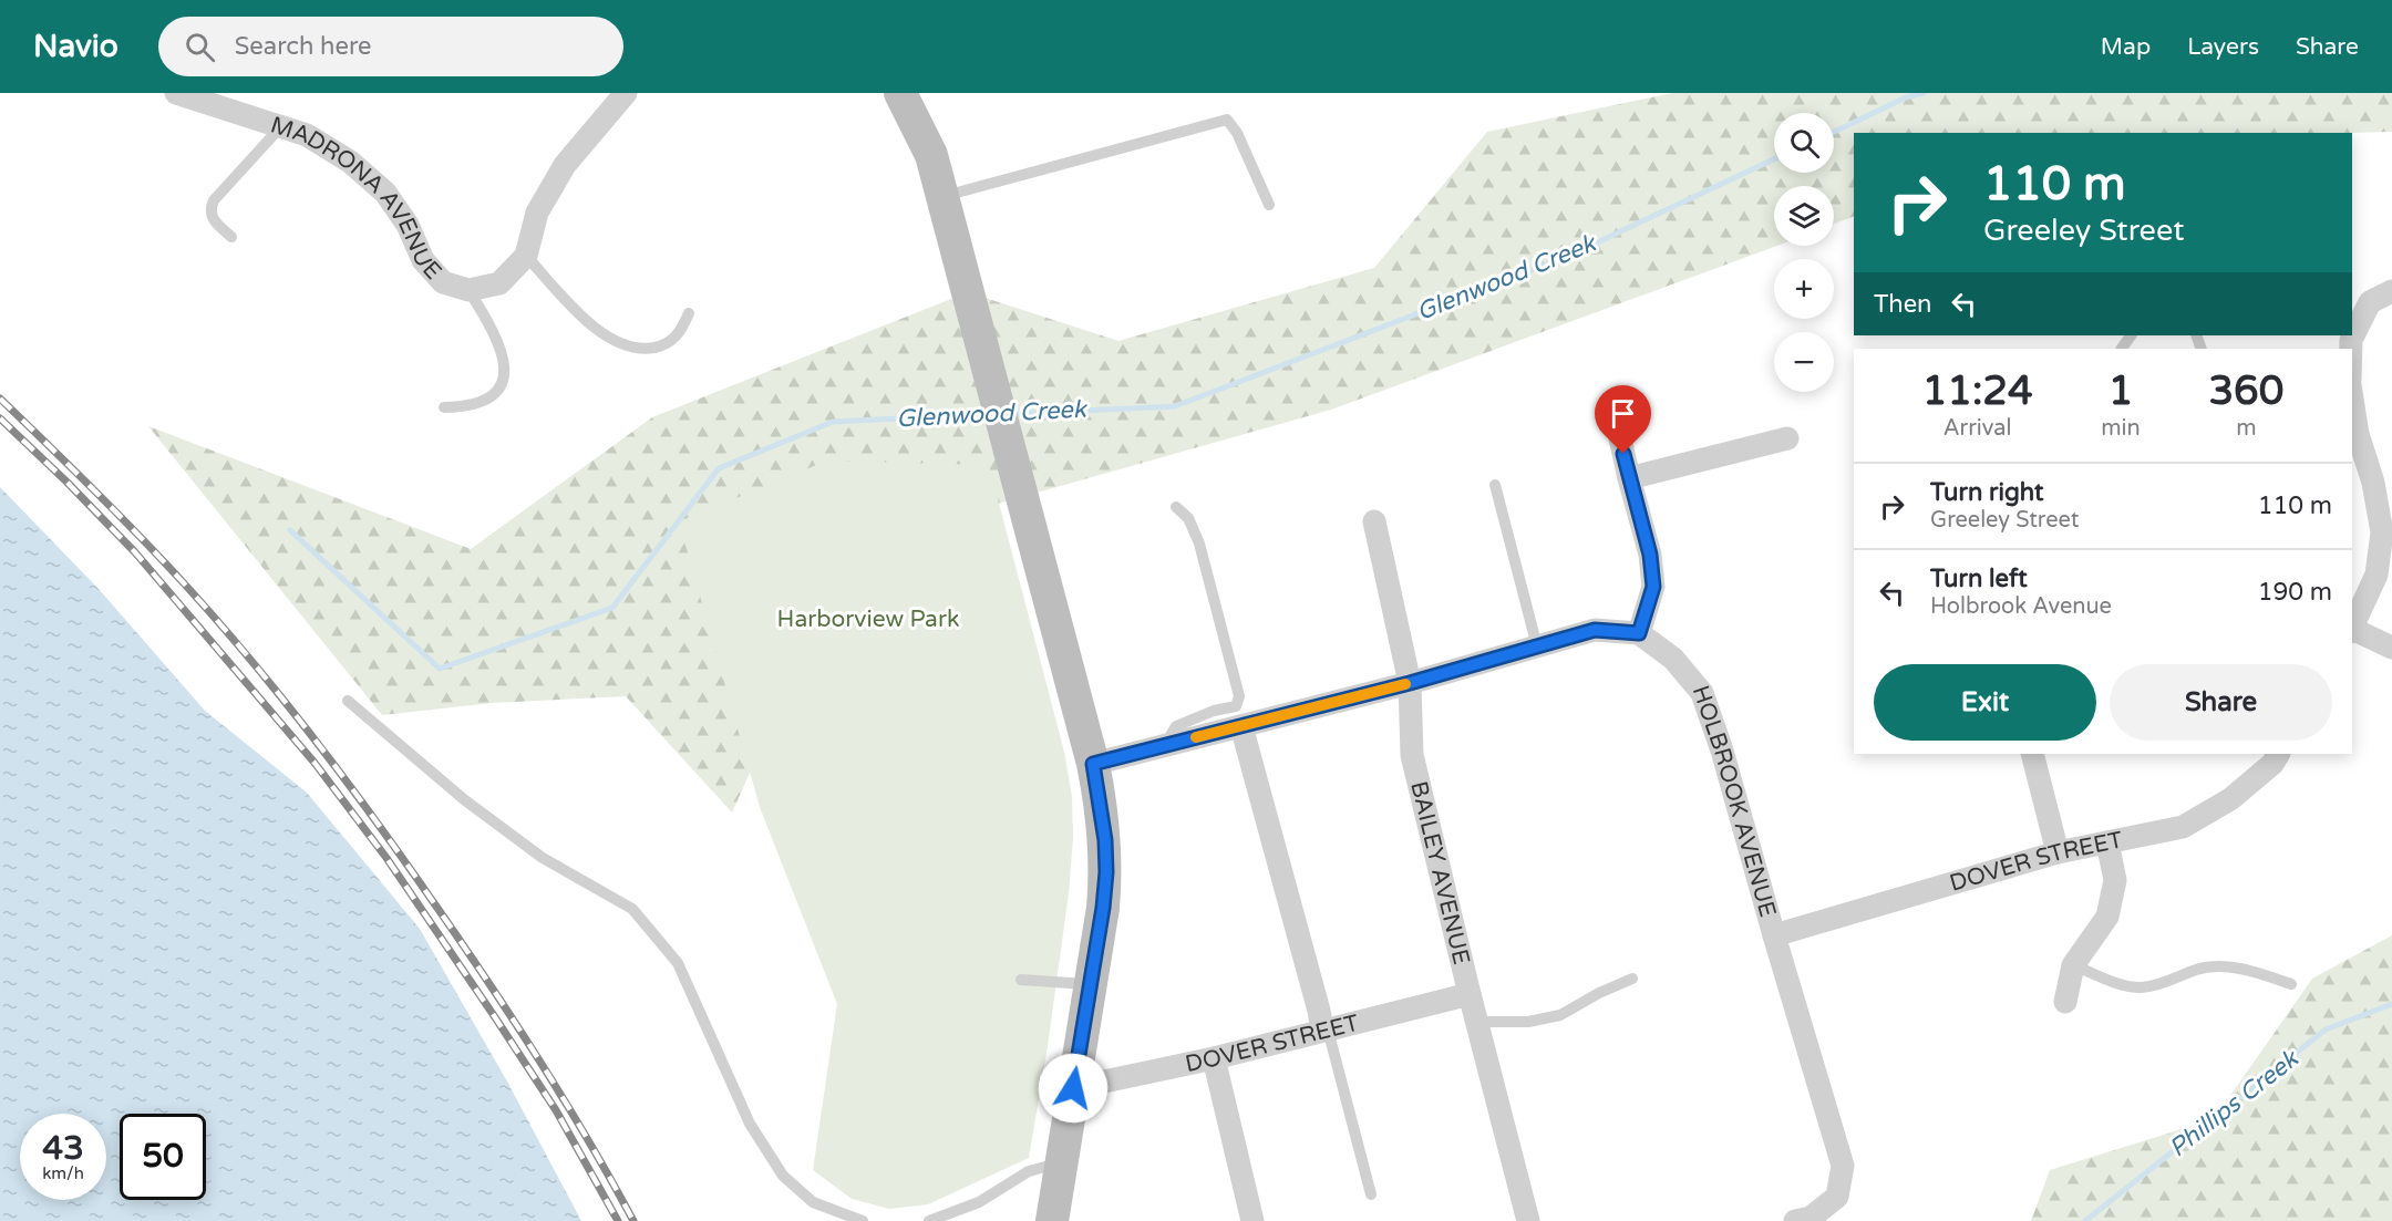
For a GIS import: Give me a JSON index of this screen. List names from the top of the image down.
{
  "streets": {
    "street": [
      "MADRONA AVENUE",
      "HOLBROOK AVENUE",
      "DOVER STREET",
      "BAILEY AVENUE"
    ]
  },
  "crossings": [
    ["HOLBROOK AVENUE", "DOVER STREET"],
    ["DOVER STREET", "BAILEY AVENUE"]
  ],
  "water": ["Glenwood Creek", "Phillips Creek"],
  "parks": ["Harborview Park"],
  "page": {
    "header": "Navio",
    "search": "Search here",
    "nav": ["Map", "Layers", "Share"],
    "map_buttons": ["+", "−"],
    "turn": ["110 m", "Greeley Street"],
    "then": "Then",
    "eta": [
      "11:24",
      "Arrival",
      "1",
      "min",
      "360",
      "m"
    ],
    "list": [
      {
        "name": "Turn right",
        "note": "Greeley Street",
        "value": "110 m"
      },
      {
        "name": "Turn left",
        "note": "Holbrook Avenue",
        "value": "190 m"
      }
    ],
    "buttons": ["Exit", "Share"],
    "speed": "43 km/h",
    "limit": "50"
  }
}
